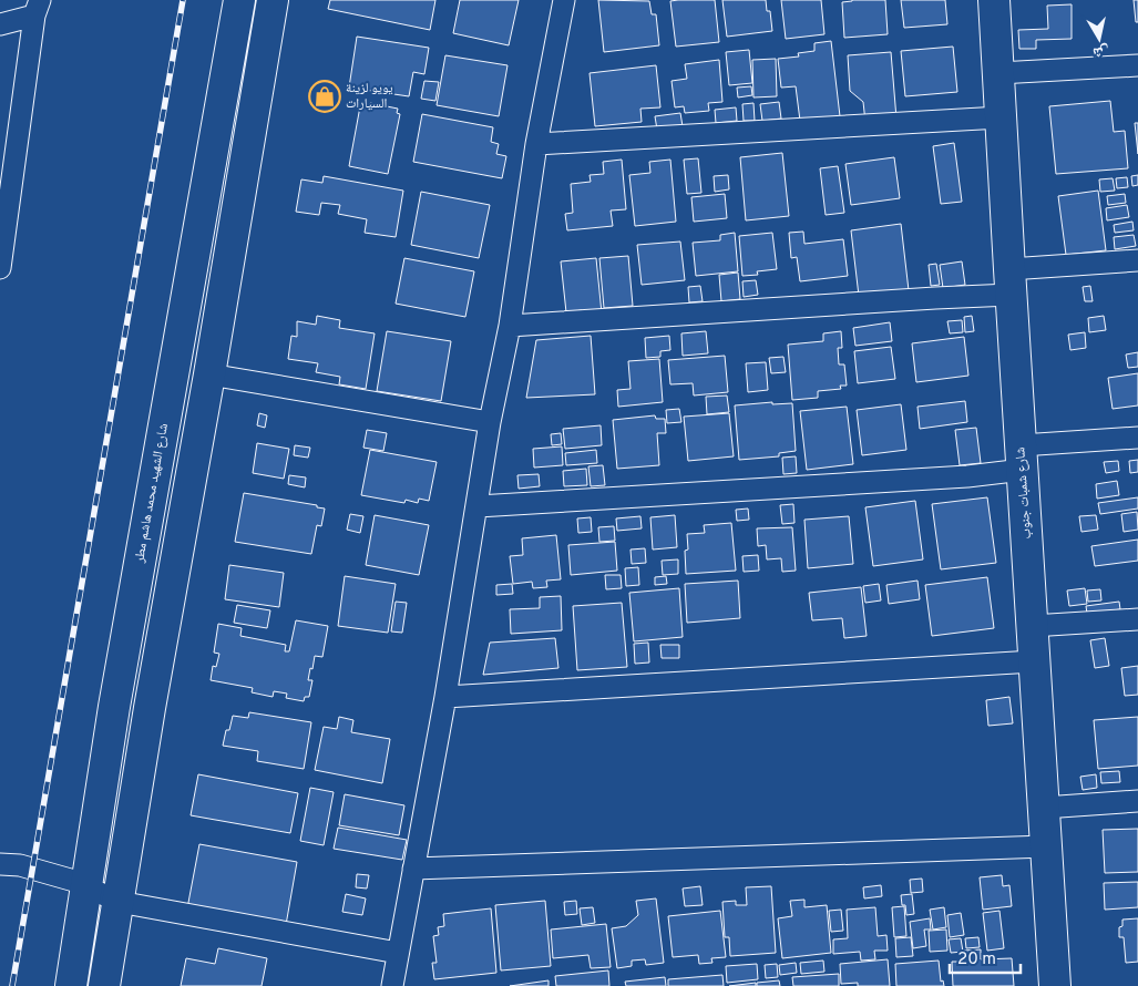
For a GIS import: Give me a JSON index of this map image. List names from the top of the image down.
{
  "streets": {
    "main road": ["شارع الشهيد محمد هاشم مطر", "شارع شمبات جنوب"]
  },
  "places": {
    "shop": ["يويو لزينة السيارات"]
  },
  "scale_bar": "20 m",
  "north": "bottom"
}
